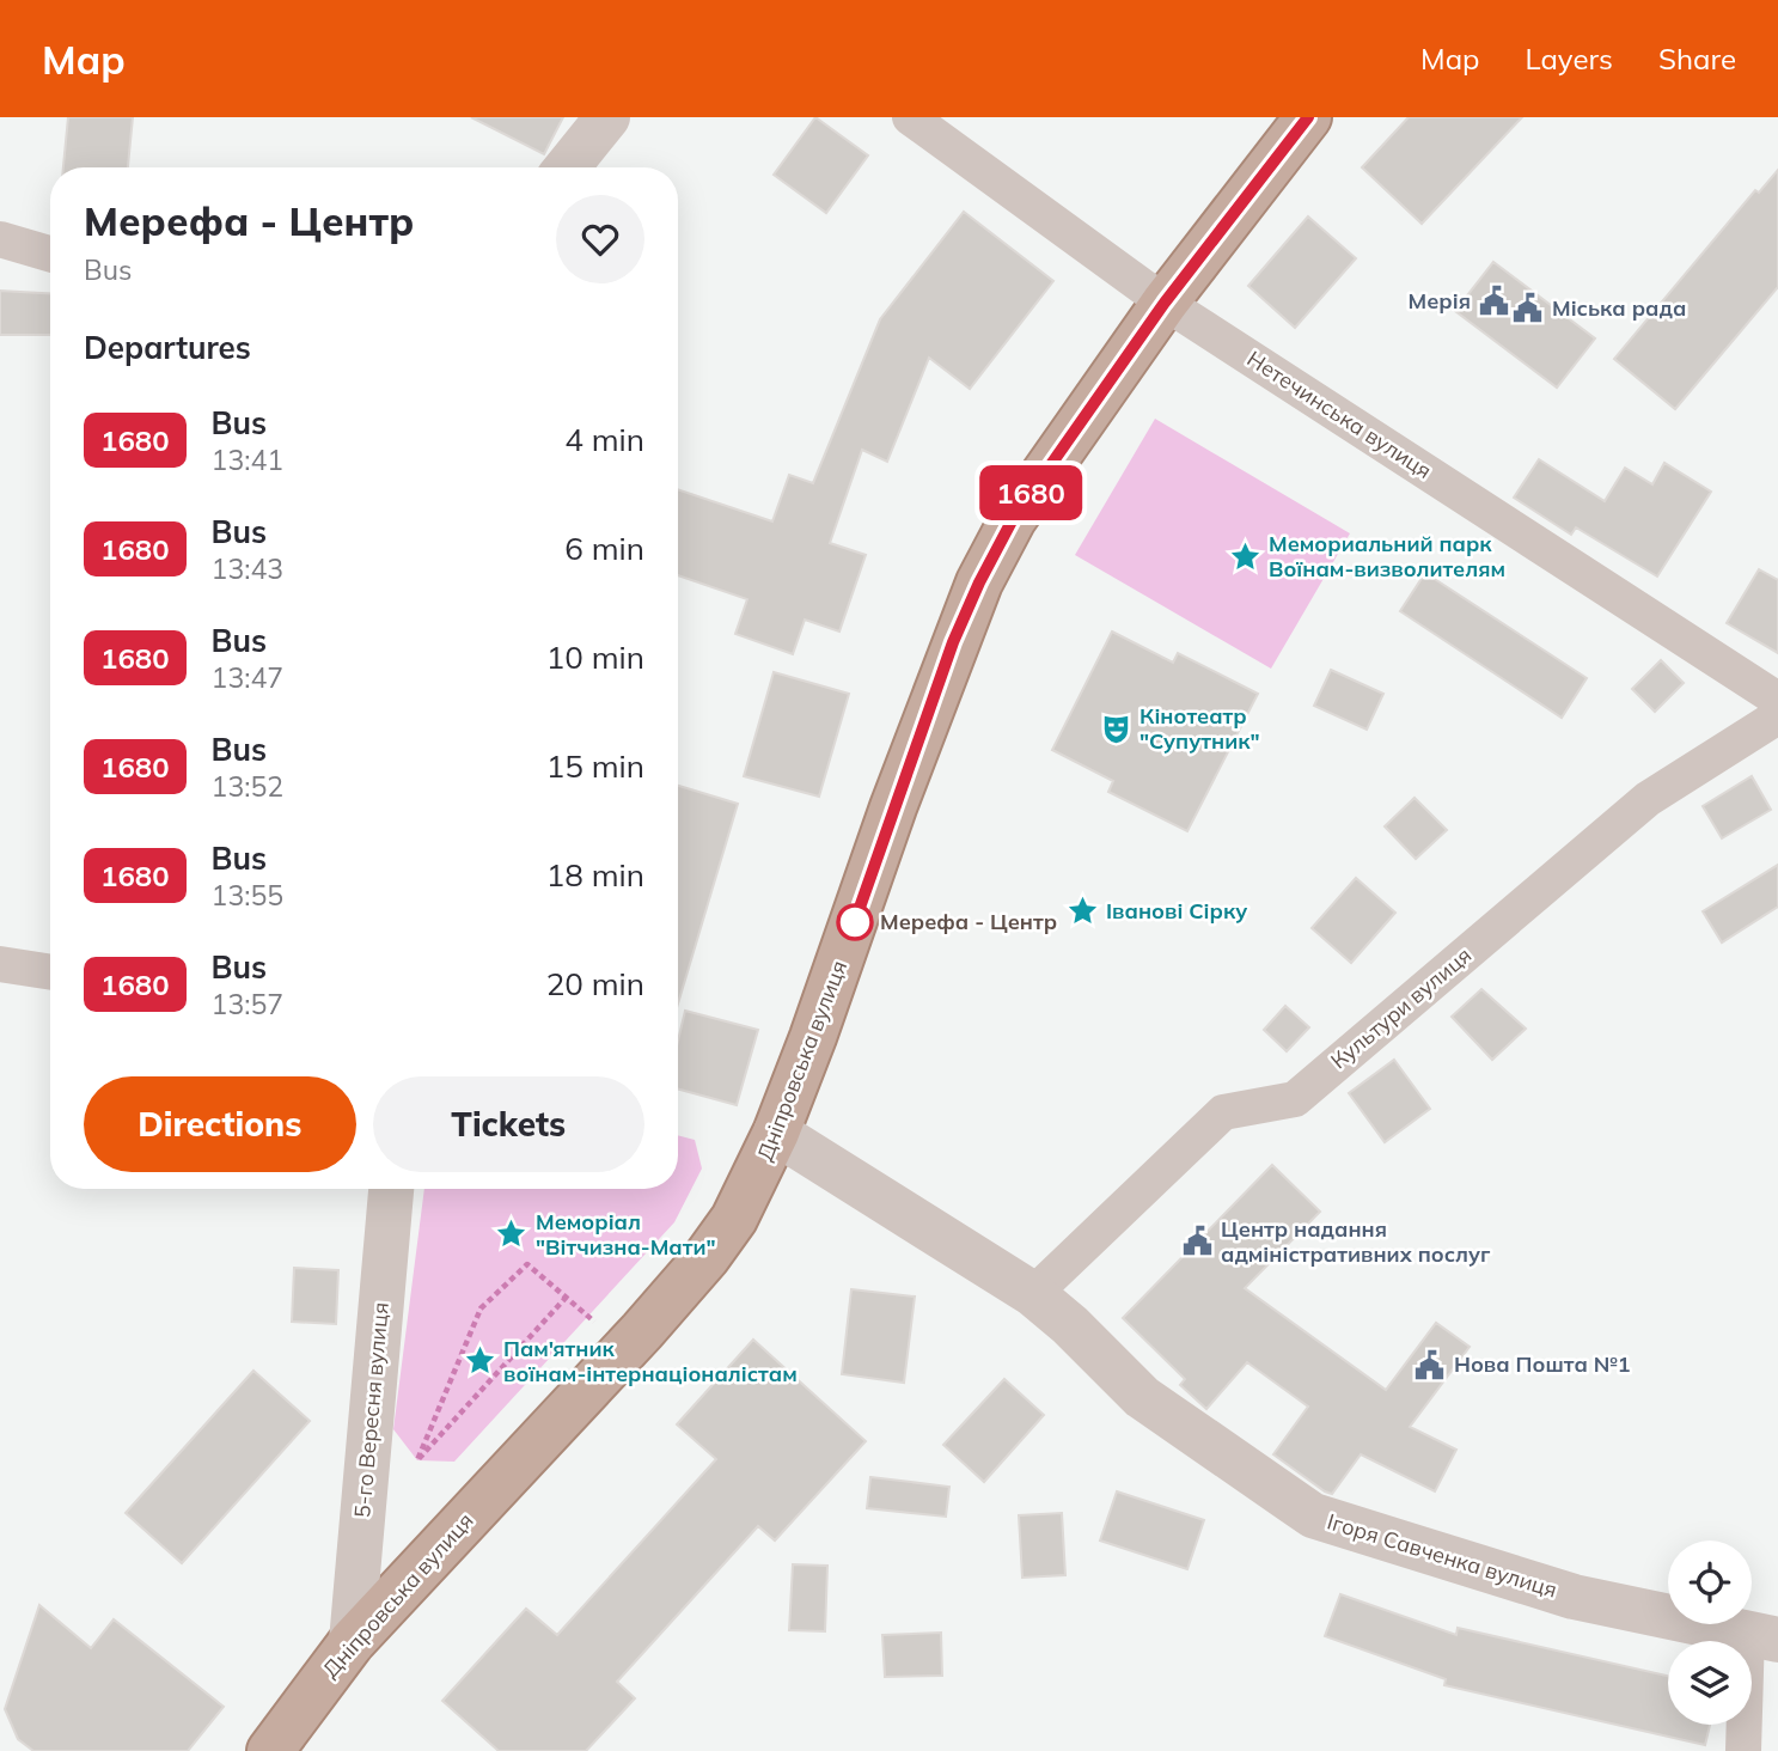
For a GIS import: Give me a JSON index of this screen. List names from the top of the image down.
{
  "streets": {
    "highway": ["Дніпровська вулиця"],
    "street": [
      "Нетечинська вулиця",
      "Культури вулиця",
      "5-го Вересня вулиця",
      "Ігоря Савченка вулиця"
    ]
  },
  "crossings": [
    ["Нетечинська вулиця", "Дніпровська вулиця"],
    ["Культури вулиця", "Ігоря Савченка вулиця"],
    ["Дніпровська вулиця", "5-го Вересня вулиця"],
    ["Дніпровська вулиця", "Ігоря Савченка вулиця"]
  ],
  "places": {
    "public building": [
      "Мерія",
      "Міська рада",
      "Центр надання адміністративних послуг",
      "Нова Пошта №1"
    ],
    "place": [
      "Мемориальний парк Воїнам-визволителям",
      "Іванові Сірку",
      "Меморіал \"Вітчизна-Мати\"",
      "Пам'ятник воїнам-інтернаціоналістам"
    ],
    "theatre": ["Кінотеатр \"Супутник\""],
    "other": ["Мерефа - Центр"]
  },
  "lines": ["bus line 1680"],
  "page": {
    "header": "Map",
    "nav": ["Map", "Layers", "Share"],
    "on_map": "1680",
    "heading": [
      ["Мерефа - Центр", "Bus"],
      "Departures"
    ],
    "list": [
      {
        "mark": "1680",
        "name": "Bus",
        "note": "13:41",
        "value": "4 min"
      },
      {
        "mark": "1680",
        "name": "Bus",
        "note": "13:43",
        "value": "6 min"
      },
      {
        "mark": "1680",
        "name": "Bus",
        "note": "13:47",
        "value": "10 min"
      },
      {
        "mark": "1680",
        "name": "Bus",
        "note": "13:52",
        "value": "15 min"
      },
      {
        "mark": "1680",
        "name": "Bus",
        "note": "13:55",
        "value": "18 min"
      },
      {
        "mark": "1680",
        "name": "Bus",
        "note": "13:57",
        "value": "20 min"
      }
    ],
    "buttons": ["Directions", "Tickets"]
  }
}
